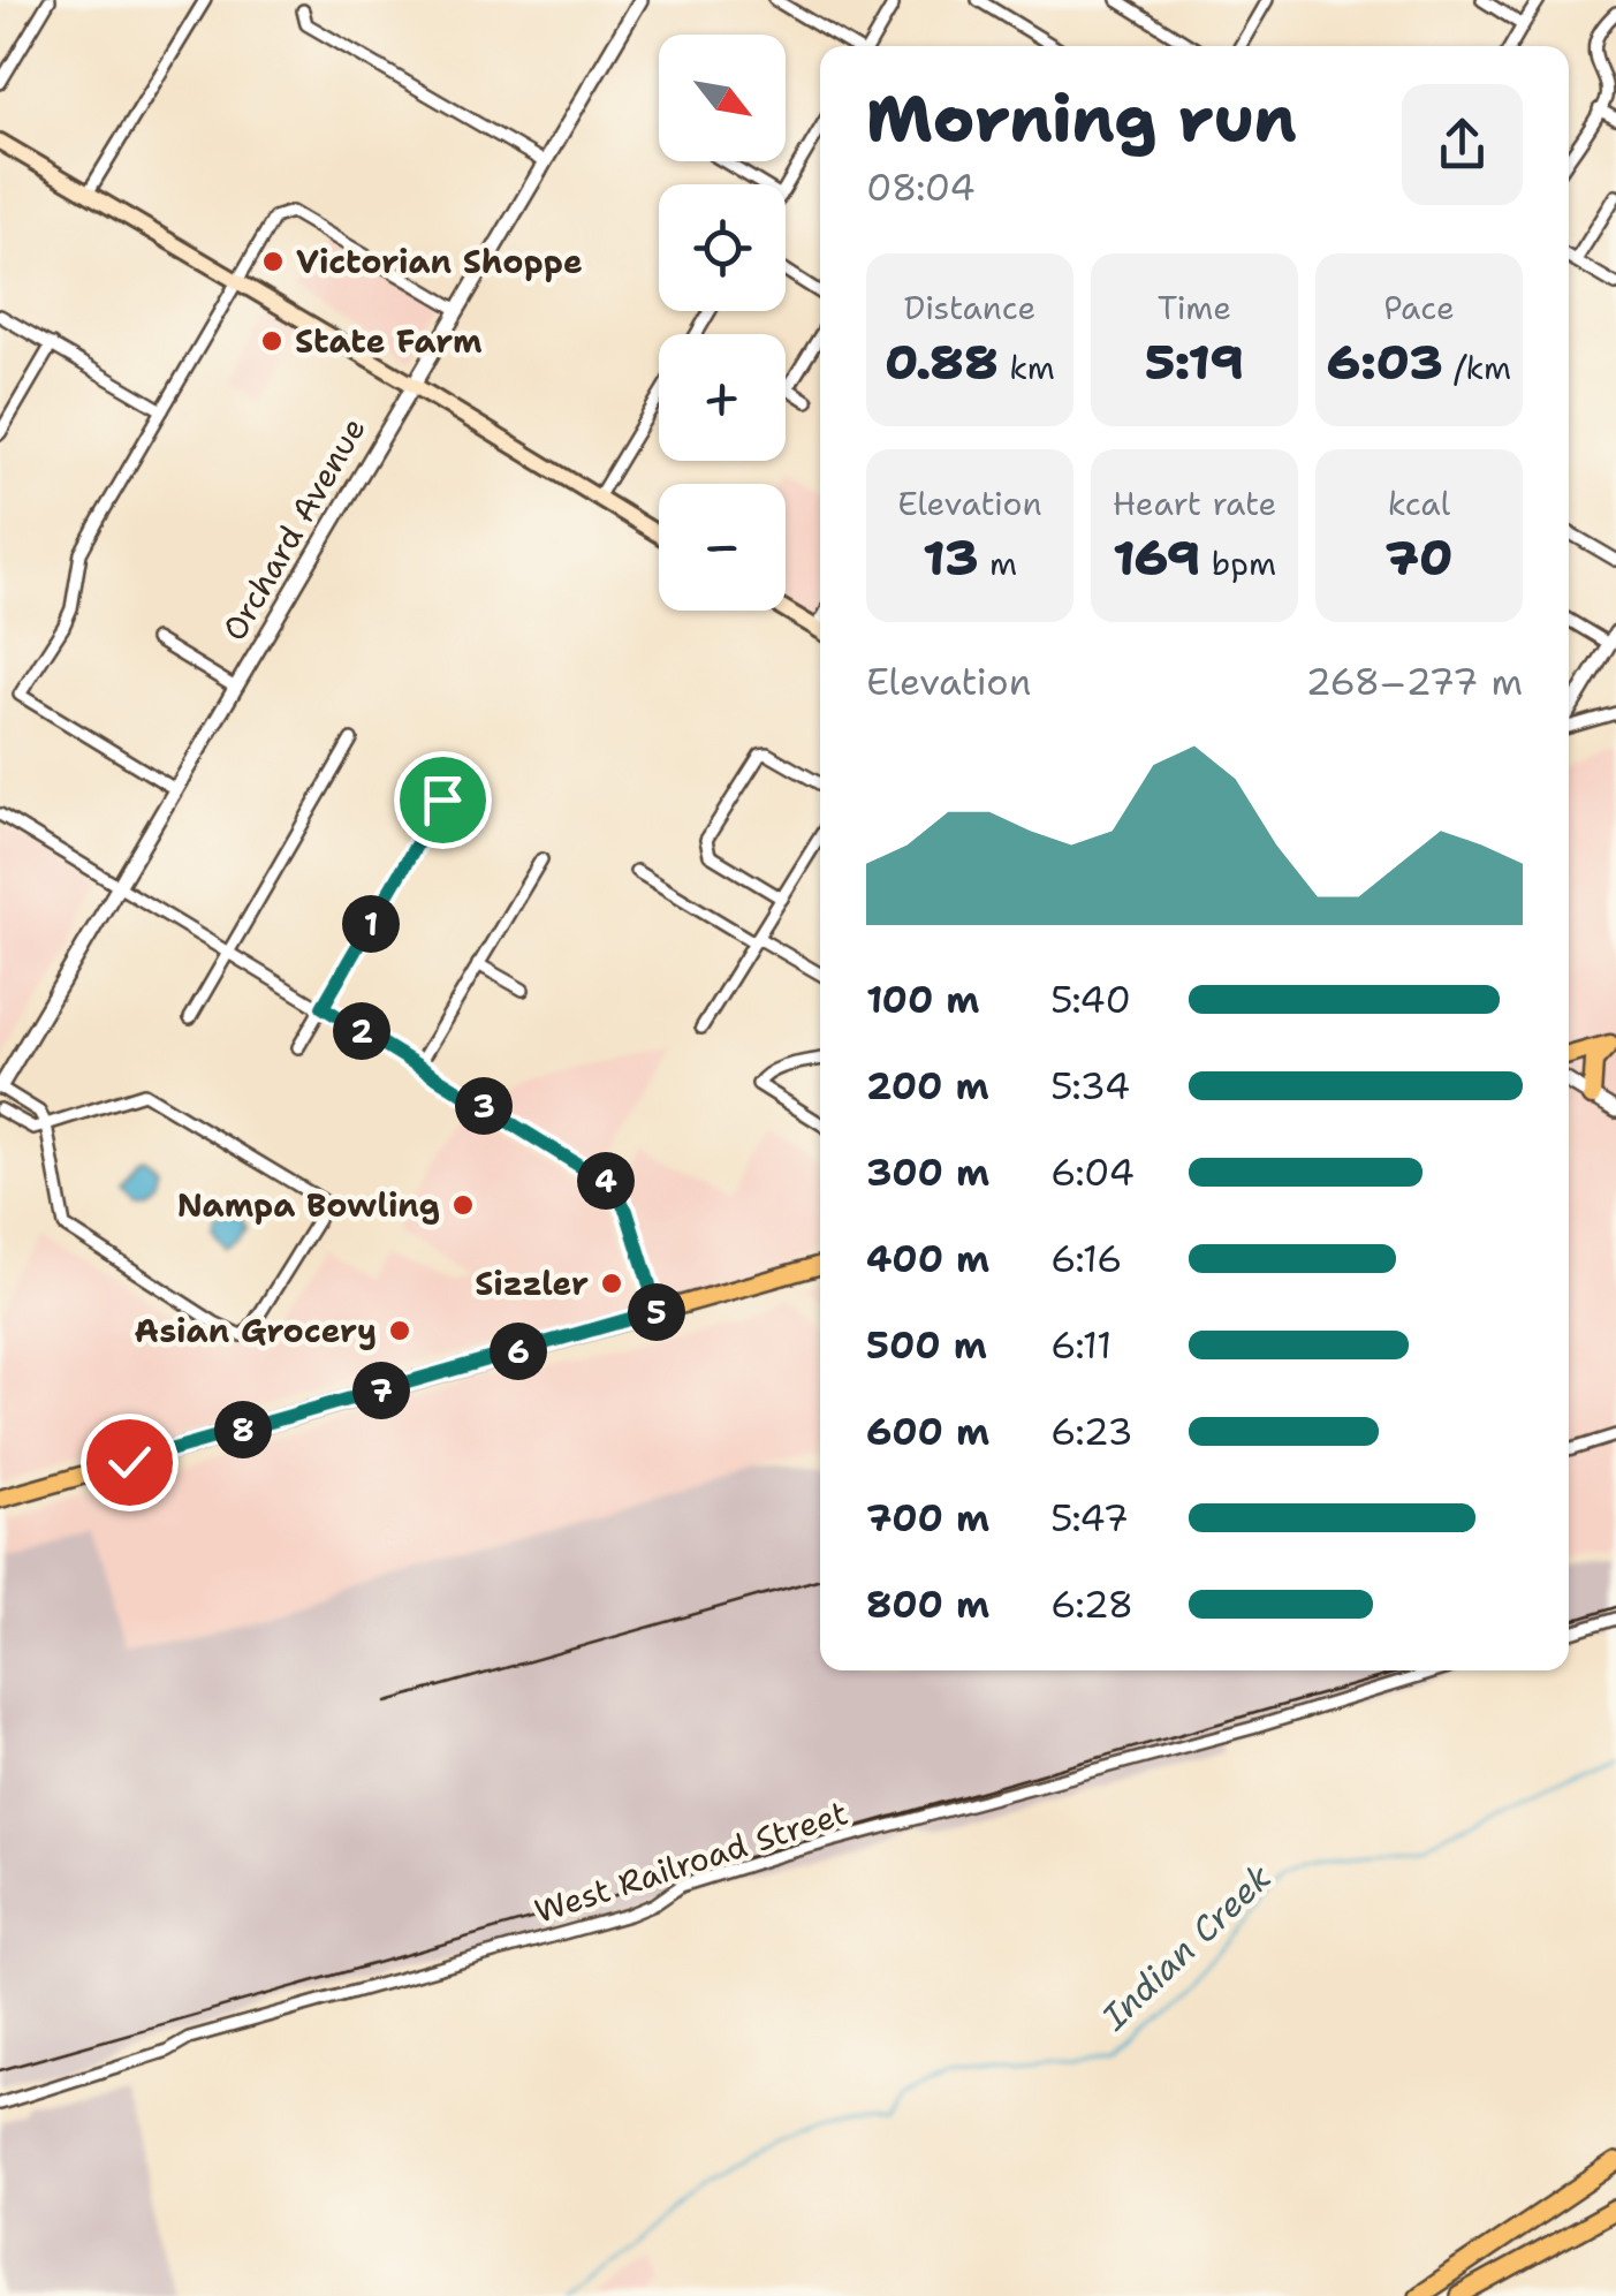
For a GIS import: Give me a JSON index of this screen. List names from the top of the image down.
{
  "streets": {
    "street": ["Orchard Avenue", "West Railroad Street"]
  },
  "water": ["Indian Creek"],
  "places": [
    "Victorian Shoppe",
    "State Farm",
    "Nampa Bowling",
    "Sizzler",
    "Asian Grocery"
  ],
  "north": "bottom right",
  "page": {
    "map_buttons": ["+", "−"],
    "heading": ["Morning run", "08:04"],
    "stats": [
      ["Distance", "0.88 km"],
      ["Time", "5:19"],
      ["Pace", "6:03 /km"],
      ["Elevation", "13 m"],
      ["Heart rate", "169 bpm"],
      ["kcal", "70"]
    ],
    "chart": ["Elevation", "268–277 m"],
    "pins": [
      "1",
      "2",
      "3",
      "4",
      "5",
      "6",
      "7",
      "8"
    ],
    "list": [
      {
        "name": "100 m",
        "note": "5:40"
      },
      {
        "name": "200 m",
        "note": "5:34"
      },
      {
        "name": "300 m",
        "note": "6:04"
      },
      {
        "name": "400 m",
        "note": "6:16"
      },
      {
        "name": "500 m",
        "note": "6:11"
      },
      {
        "name": "600 m",
        "note": "6:23"
      },
      {
        "name": "700 m",
        "note": "5:47"
      },
      {
        "name": "800 m",
        "note": "6:28"
      }
    ]
  }
}
